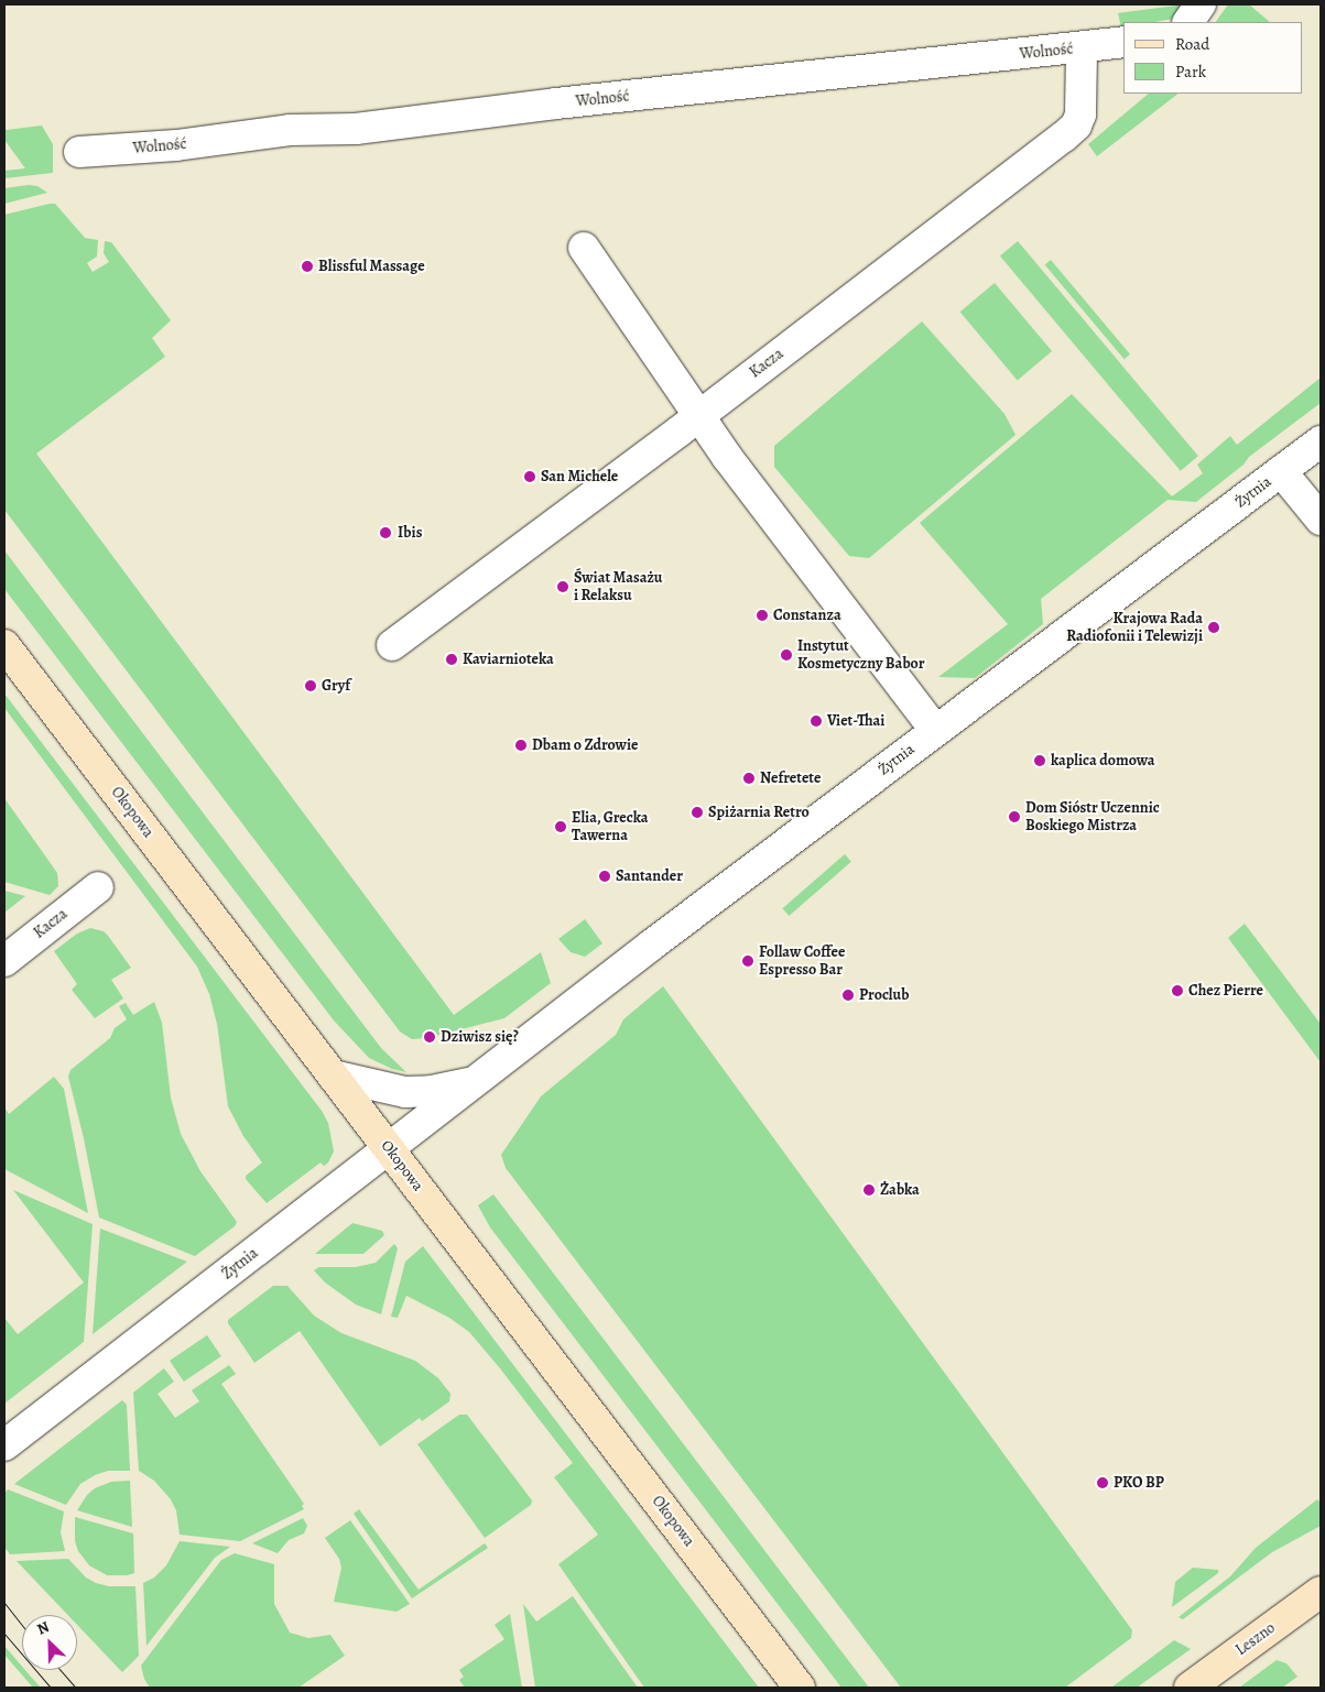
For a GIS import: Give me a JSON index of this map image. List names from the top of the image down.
{
  "streets": {
    "main road": ["Okopowa", "Leszno"],
    "street": ["Wolność", "Kacza", "Żytnia"]
  },
  "crossings": [
    ["Wolność", "Kacza"],
    ["Żytnia", "Okopowa"]
  ],
  "places": [
    "Blissful Massage",
    "San Michele",
    "Ibis",
    "Świat Masażu i Relaksu",
    "Constanza",
    "Krajowa Rada Radiofonii i Telewizji",
    "Instytut Kosmetyczny Babor",
    "Kaviarnioteka",
    "Gryf",
    "Viet-Thai",
    "Dbam o Zdrowie",
    "kaplica domowa",
    "Nefretete",
    "Spiżarnia Retro",
    "Dom Sióstr Uczennic Boskiego Mistrza",
    "Elia, Grecka Tawerna",
    "Santander",
    "Follaw Coffee Espresso Bar",
    "Chez Pierre",
    "Proclub",
    "Dziwisz się?",
    "Żabka",
    "PKO BP"
  ],
  "legend": ["Road", "Park"],
  "north": "top left"
}
